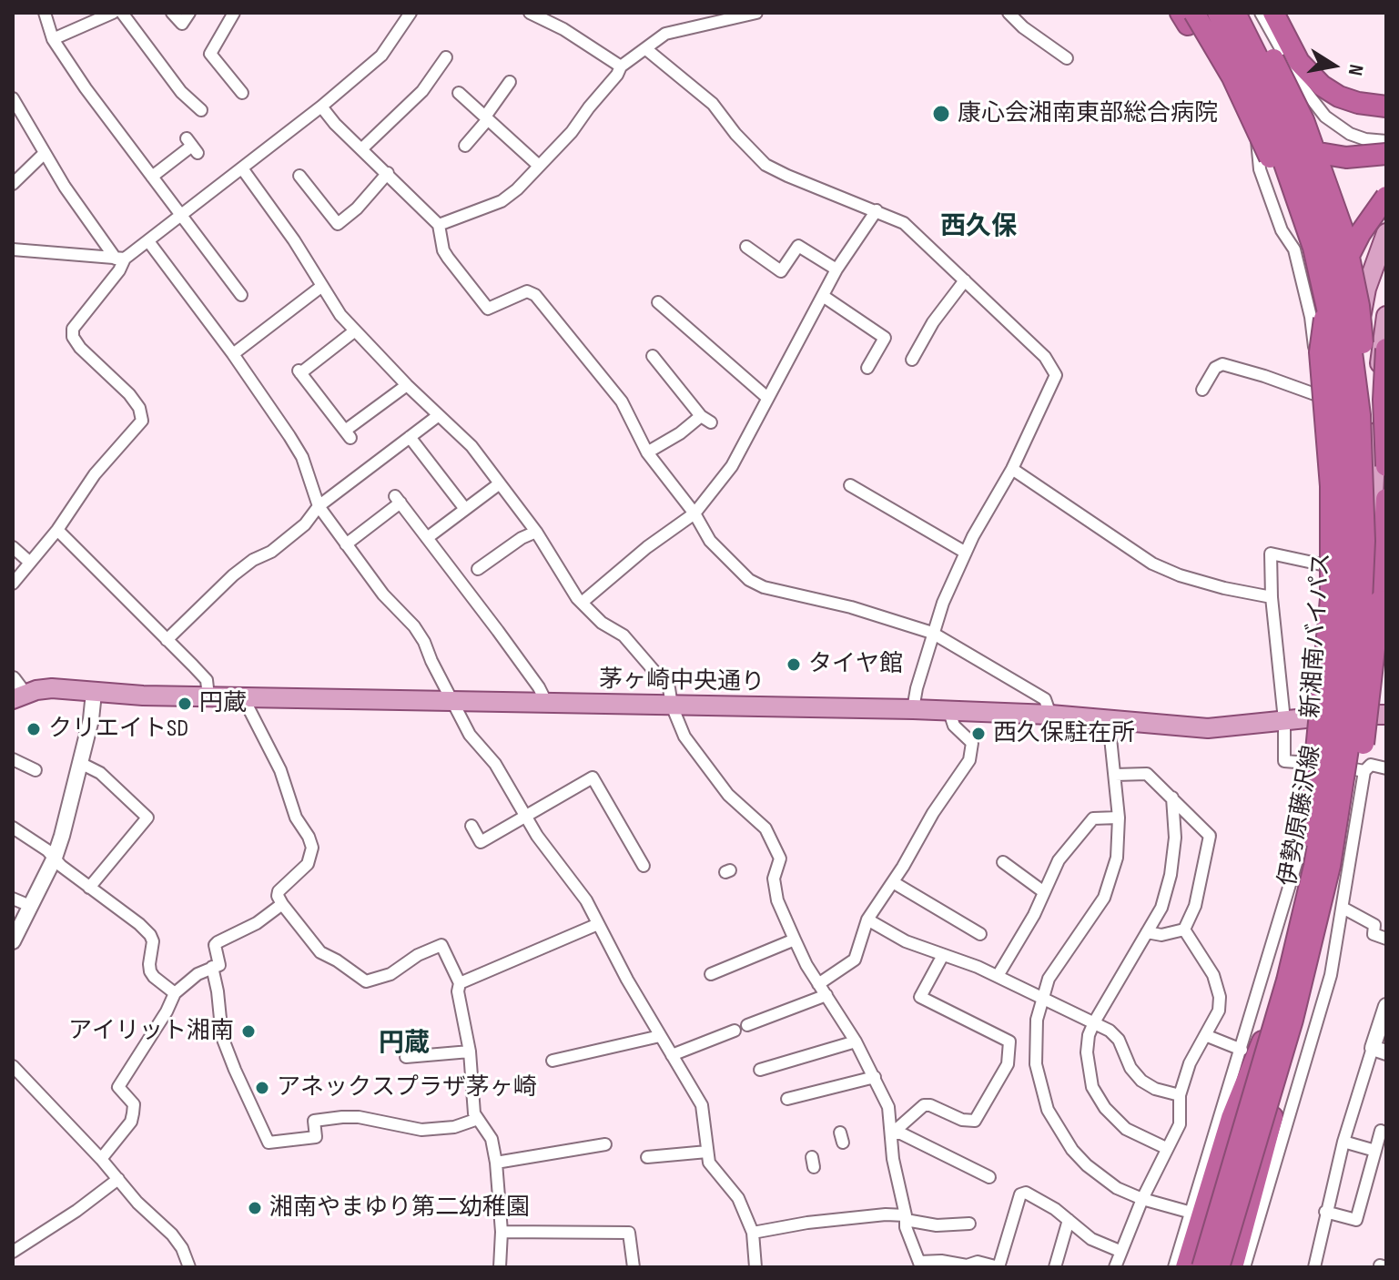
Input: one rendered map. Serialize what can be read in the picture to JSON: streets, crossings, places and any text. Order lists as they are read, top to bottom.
{
  "streets": {
    "highway": ["新湘南バイパス"],
    "main road": ["茅ヶ崎中央通り", "伊勢原藤沢線"]
  },
  "crossings": [
    ["新湘南バイパス", "伊勢原藤沢線"],
    ["茅ヶ崎中央通り", "伊勢原藤沢線"]
  ],
  "districts": ["西久保", "円蔵"],
  "places": [
    "康心会湘南東部総合病院",
    "タイヤ館",
    "円蔵",
    "クリエイトSD",
    "西久保駐在所",
    "アイリット湘南",
    "アネックスプラザ茅ヶ崎",
    "湘南やまゆり第二幼稚園"
  ],
  "north": "right"
}
